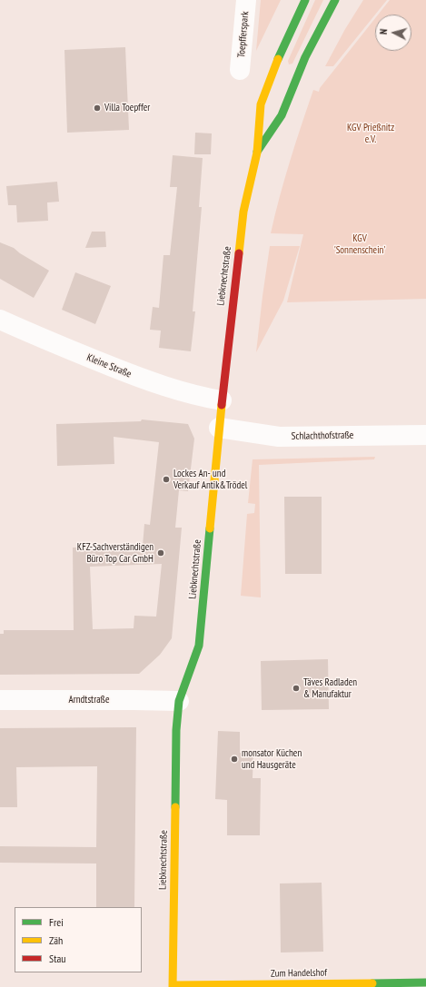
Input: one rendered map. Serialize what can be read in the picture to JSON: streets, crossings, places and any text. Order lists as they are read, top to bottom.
{
  "streets": {
    "main road": ["Liebknechtstraße", "Zum Handelshof"],
    "street": [
      "Toepfferspark",
      "Kleine Straße",
      "Schlachthofstraße",
      "Arndtstraße"
    ]
  },
  "crossings": [
    ["Liebknechtstraße", "Kleine Straße"],
    ["Liebknechtstraße", "Schlachthofstraße"],
    ["Liebknechtstraße", "Arndtstraße"],
    ["Liebknechtstraße", "Zum Handelshof"]
  ],
  "parks": ["KGV Prießnitz e.V.", "KGV 'Sonnenschein'"],
  "places": [
    "Villa Toepffer",
    "Lockes An- und Verkauf Antik&Trödel",
    "KFZ-Sachverständigen Büro Top Car GmbH",
    "Täves Radladen & Manufaktur",
    "monsator Küchen und Hausgeräte"
  ],
  "legend": ["Frei", "Zäh", "Stau"],
  "north": "left"
}
